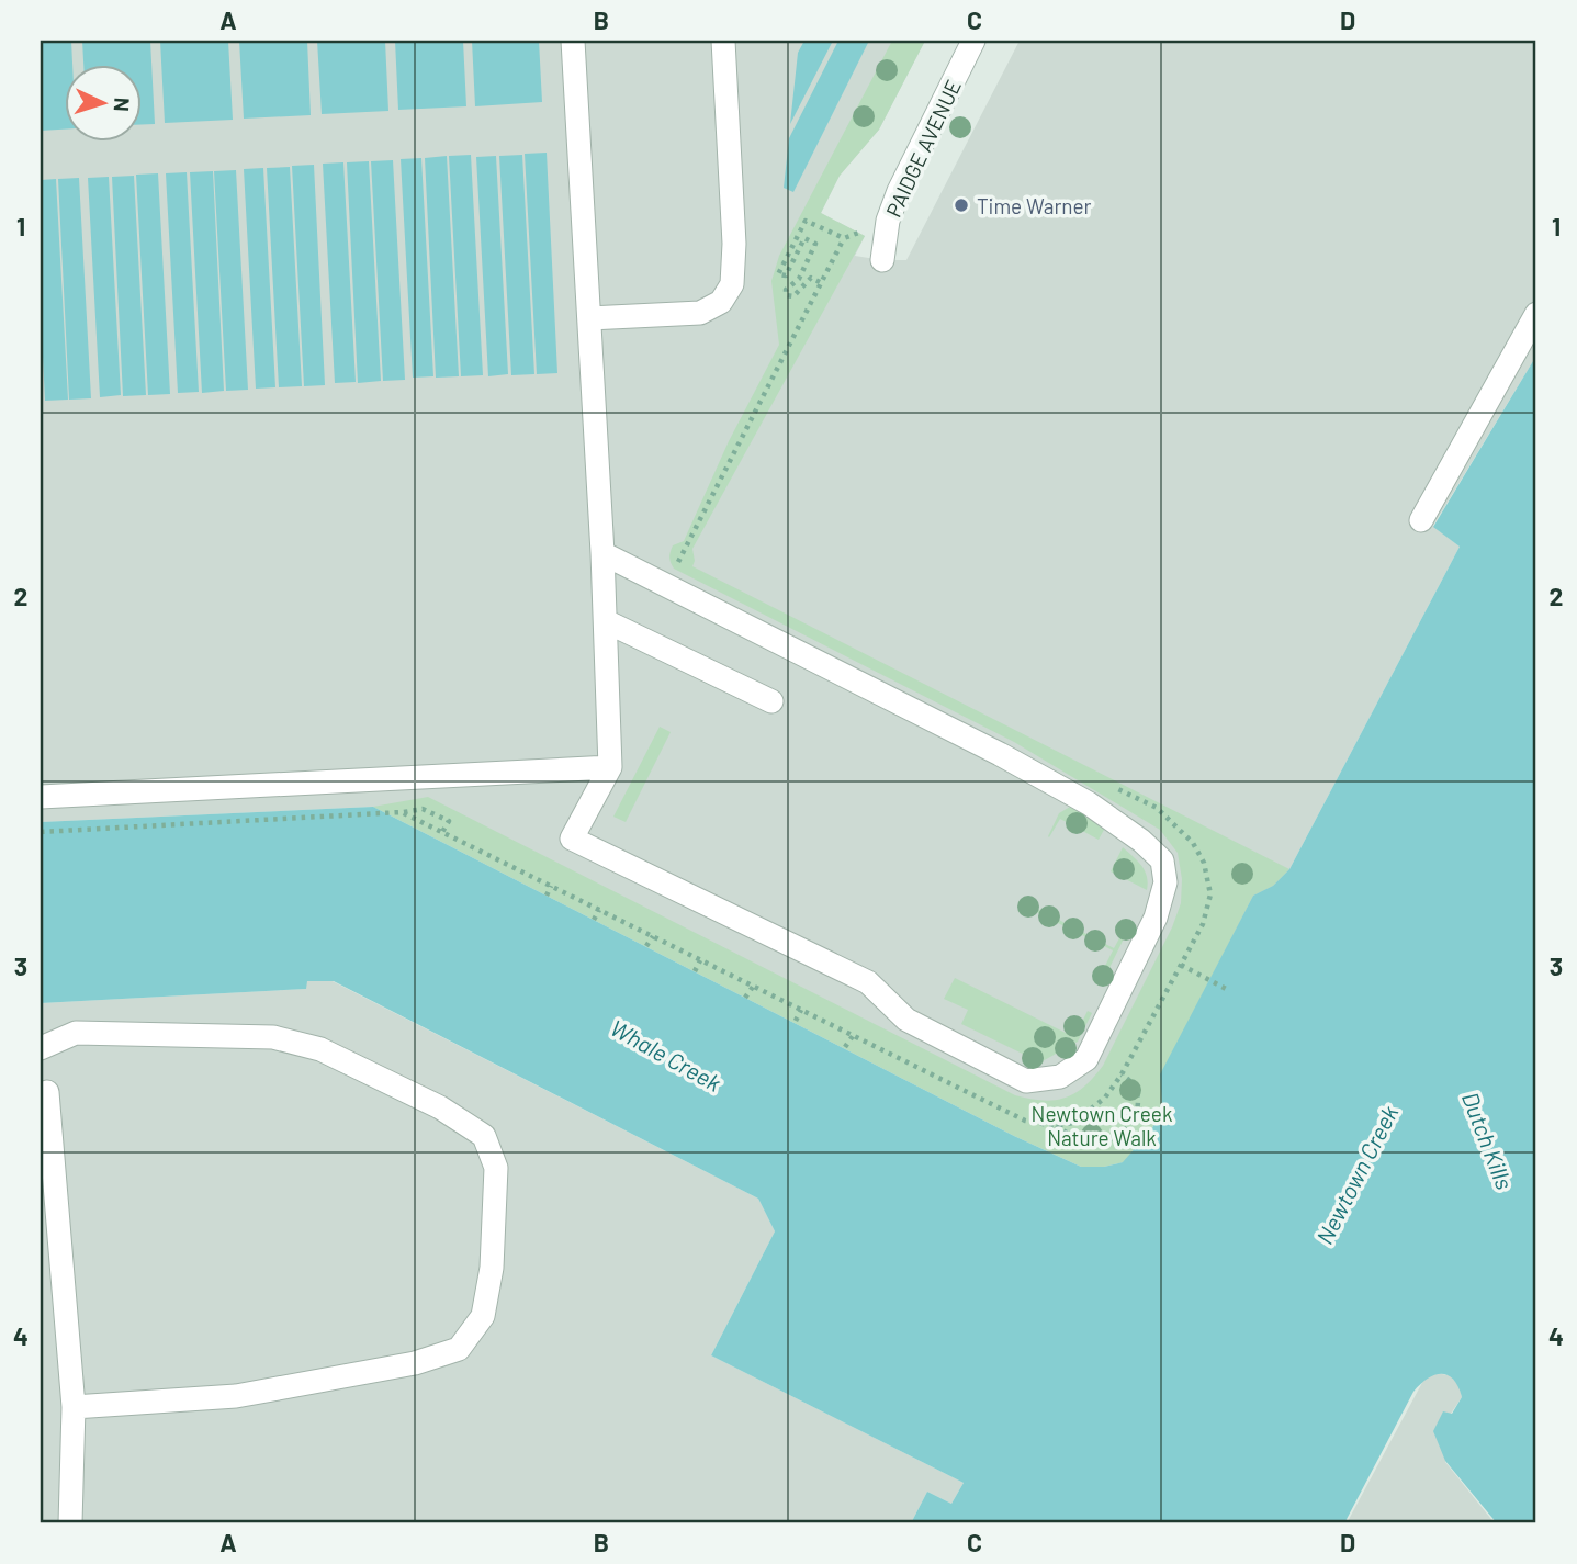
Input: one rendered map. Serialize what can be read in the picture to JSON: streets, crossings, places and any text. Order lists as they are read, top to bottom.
{
  "streets": {
    "street": ["PAIDGE AVENUE"]
  },
  "water": ["Whale Creek", "Dutch Kills", "Newtown Creek"],
  "parks": ["Newtown Creek Nature Walk"],
  "places": ["Time Warner"],
  "north": "right",
  "grid": {
    "columns": [
      "A",
      "B",
      "C",
      "D"
    ],
    "rows": [
      "1",
      "2",
      "3",
      "4"
    ]
  }
}
